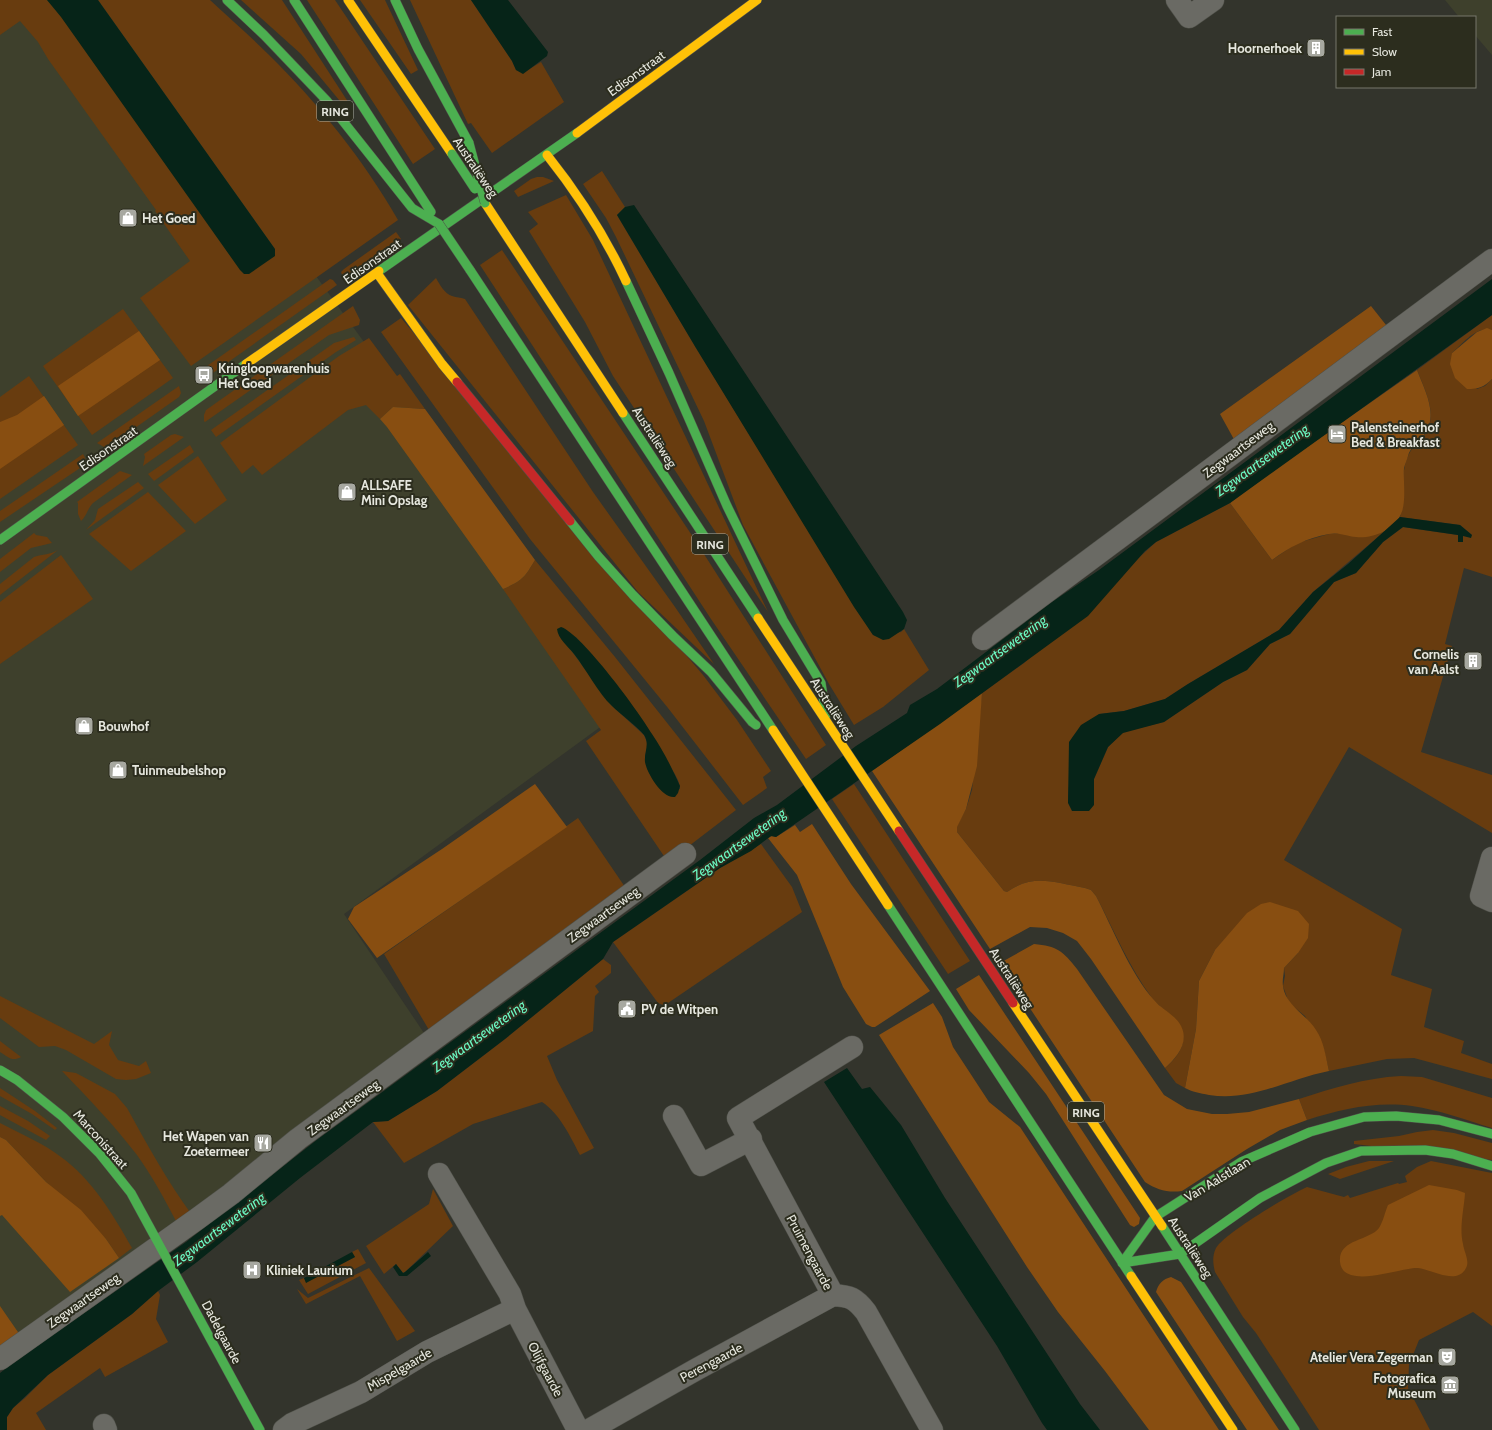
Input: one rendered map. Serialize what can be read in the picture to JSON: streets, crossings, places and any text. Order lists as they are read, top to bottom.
{
  "streets": {
    "main road": [
      "Edisonstraat",
      "RING",
      "Australiëweg",
      "Marconistraat",
      "Van Aalstlaan",
      "Dadelgaarde"
    ],
    "street": [
      "Zegwaartseweg",
      "Pruimengaarde",
      "Perengaarde",
      "Mispelgaarde",
      "Olijfgaarde"
    ]
  },
  "crossings": [
    ["RING", "Australiëweg"],
    ["Australiëweg", "Van Aalstlaan"],
    ["Zegwaartseweg", "Marconistraat"],
    ["Zegwaartseweg", "Dadelgaarde"],
    ["Marconistraat", "Dadelgaarde"],
    ["Pruimengaarde", "Perengaarde"],
    ["Mispelgaarde", "Olijfgaarde"]
  ],
  "water": ["Zegwaartsewetering"],
  "places": {
    "building": ["Hoornerhoek", "Cornelis van Aalst"],
    "shop": [
      "Het Goed",
      "ALLSAFE Mini Opslag",
      "Bouwhof",
      "Tuinmeubelshop"
    ],
    "bus stop": ["Kringloopwarenhuis Het Goed"],
    "hotel": ["Palensteinerhof Bed & Breakfast"],
    "public building": ["PV de Witpen"],
    "restaurant": ["Het Wapen van Zoetermeer"],
    "hospital": ["Kliniek Laurium"],
    "theatre": ["Atelier Vera Zegerman"],
    "museum": ["Fotografica Museum"]
  },
  "legend": ["Fast", "Slow", "Jam"]
}
